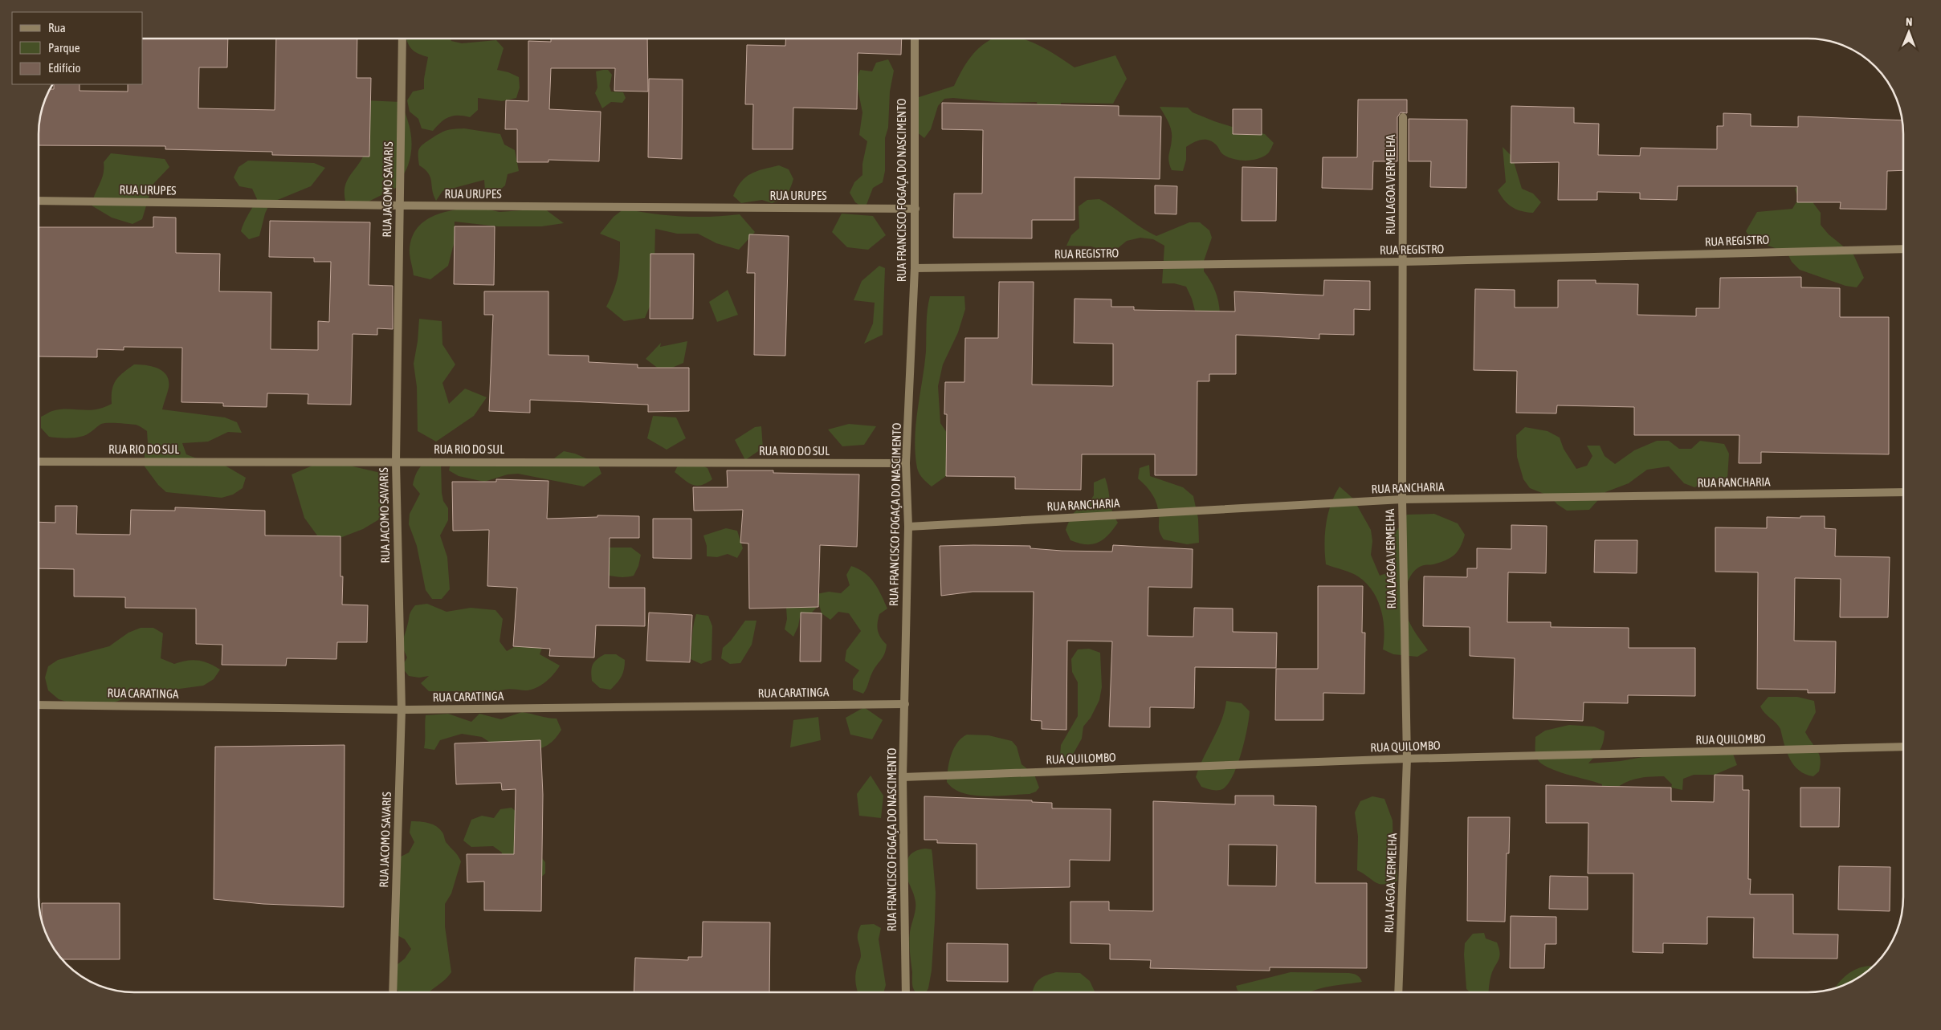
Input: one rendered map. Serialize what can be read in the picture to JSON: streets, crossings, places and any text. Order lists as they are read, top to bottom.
{
  "streets": {
    "street": [
      "RUA LAGOA VERMELHA",
      "RUA JACOMO SAVARIS",
      "RUA URUPES",
      "RUA FRANCISCO FOGAÇA DO NASCIMENTO",
      "RUA REGISTRO",
      "RUA RIO DO SUL",
      "RUA RANCHARIA",
      "RUA CARATINGA",
      "RUA QUILOMBO"
    ]
  },
  "crossings": [
    ["RUA LAGOA VERMELHA", "RUA REGISTRO"],
    ["RUA LAGOA VERMELHA", "RUA RANCHARIA"],
    ["RUA LAGOA VERMELHA", "RUA QUILOMBO"],
    ["RUA JACOMO SAVARIS", "RUA URUPES"],
    ["RUA JACOMO SAVARIS", "RUA RIO DO SUL"],
    ["RUA JACOMO SAVARIS", "RUA CARATINGA"],
    ["RUA URUPES", "RUA FRANCISCO FOGAÇA DO NASCIMENTO"],
    ["RUA FRANCISCO FOGAÇA DO NASCIMENTO", "RUA REGISTRO"],
    ["RUA FRANCISCO FOGAÇA DO NASCIMENTO", "RUA RIO DO SUL"],
    ["RUA FRANCISCO FOGAÇA DO NASCIMENTO", "RUA RANCHARIA"],
    ["RUA FRANCISCO FOGAÇA DO NASCIMENTO", "RUA CARATINGA"],
    ["RUA FRANCISCO FOGAÇA DO NASCIMENTO", "RUA QUILOMBO"]
  ],
  "legend": ["Rua", "Parque", "Edifício"],
  "north": "top"
}
